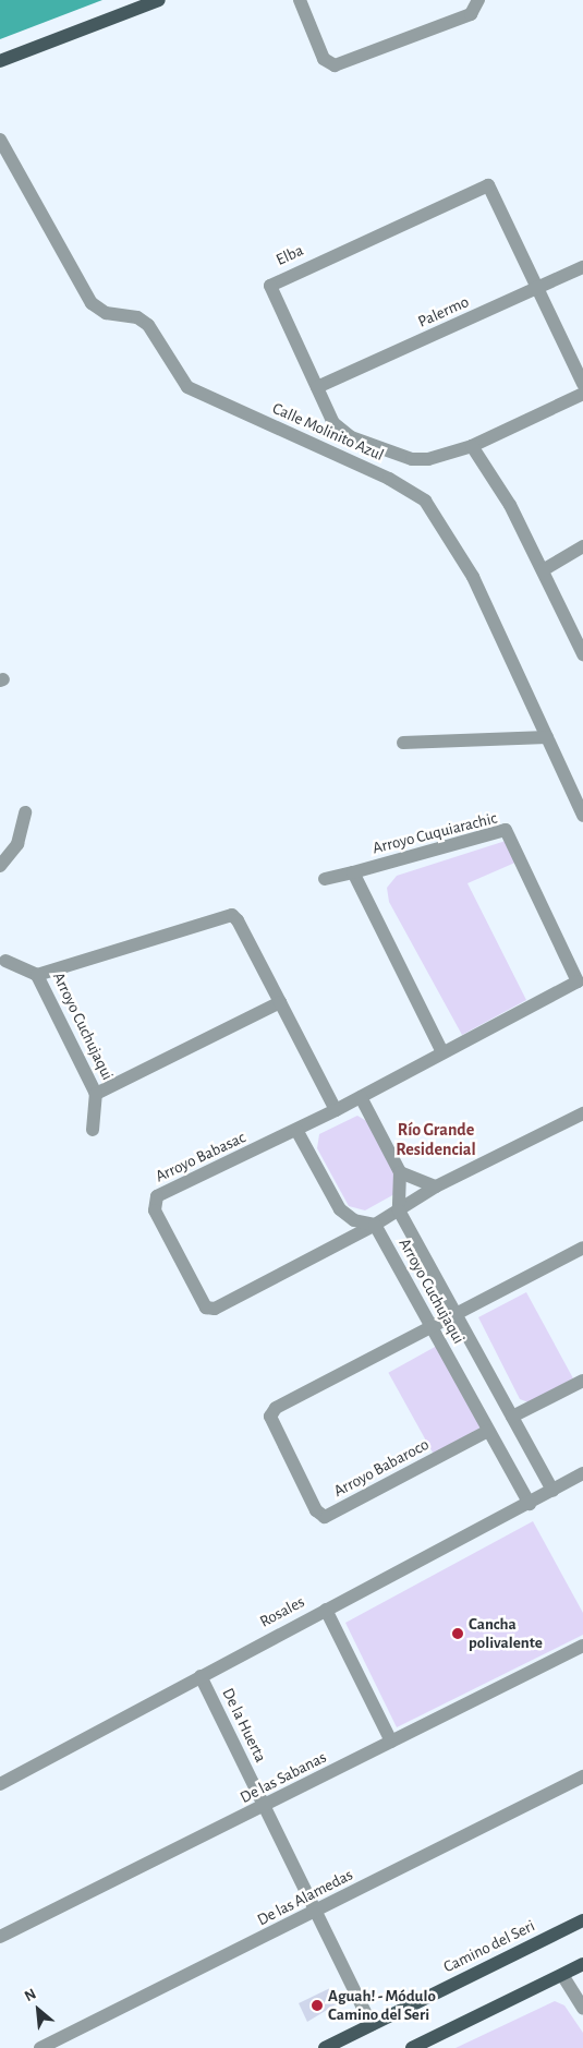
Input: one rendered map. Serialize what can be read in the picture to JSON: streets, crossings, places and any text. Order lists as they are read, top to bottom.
{
  "streets": {
    "main road": ["Camino del Seri"],
    "street": [
      "Elba",
      "Palermo",
      "Calle Molinito Azul",
      "Arroyo Cuquiarachic",
      "Arroyo Cuchujaqui",
      "Arroyo Babasac",
      "Arroyo Babaroco",
      "Rosales",
      "De la Huerta",
      "De las Sabanas",
      "De las Alamedas"
    ]
  },
  "crossings": [
    ["Elba", "Palermo"],
    ["Arroyo Cuquiarachic", "Arroyo Cuchujaqui"],
    ["Arroyo Cuquiarachic", "Arroyo Babasac"],
    ["Arroyo Cuchujaqui", "Arroyo Babasac"],
    ["Arroyo Cuchujaqui", "Arroyo Babaroco"],
    ["Arroyo Cuchujaqui", "Rosales"],
    ["Rosales", "De la Huerta"],
    ["De la Huerta", "De las Sabanas"],
    ["De la Huerta", "De las Alamedas"],
    ["De la Huerta", "Camino del Seri"]
  ],
  "districts": ["Río Grande Residencial"],
  "places": ["Cancha polivalente", "Aguah! - Módulo Camino del Seri"],
  "north": "top left"
}
